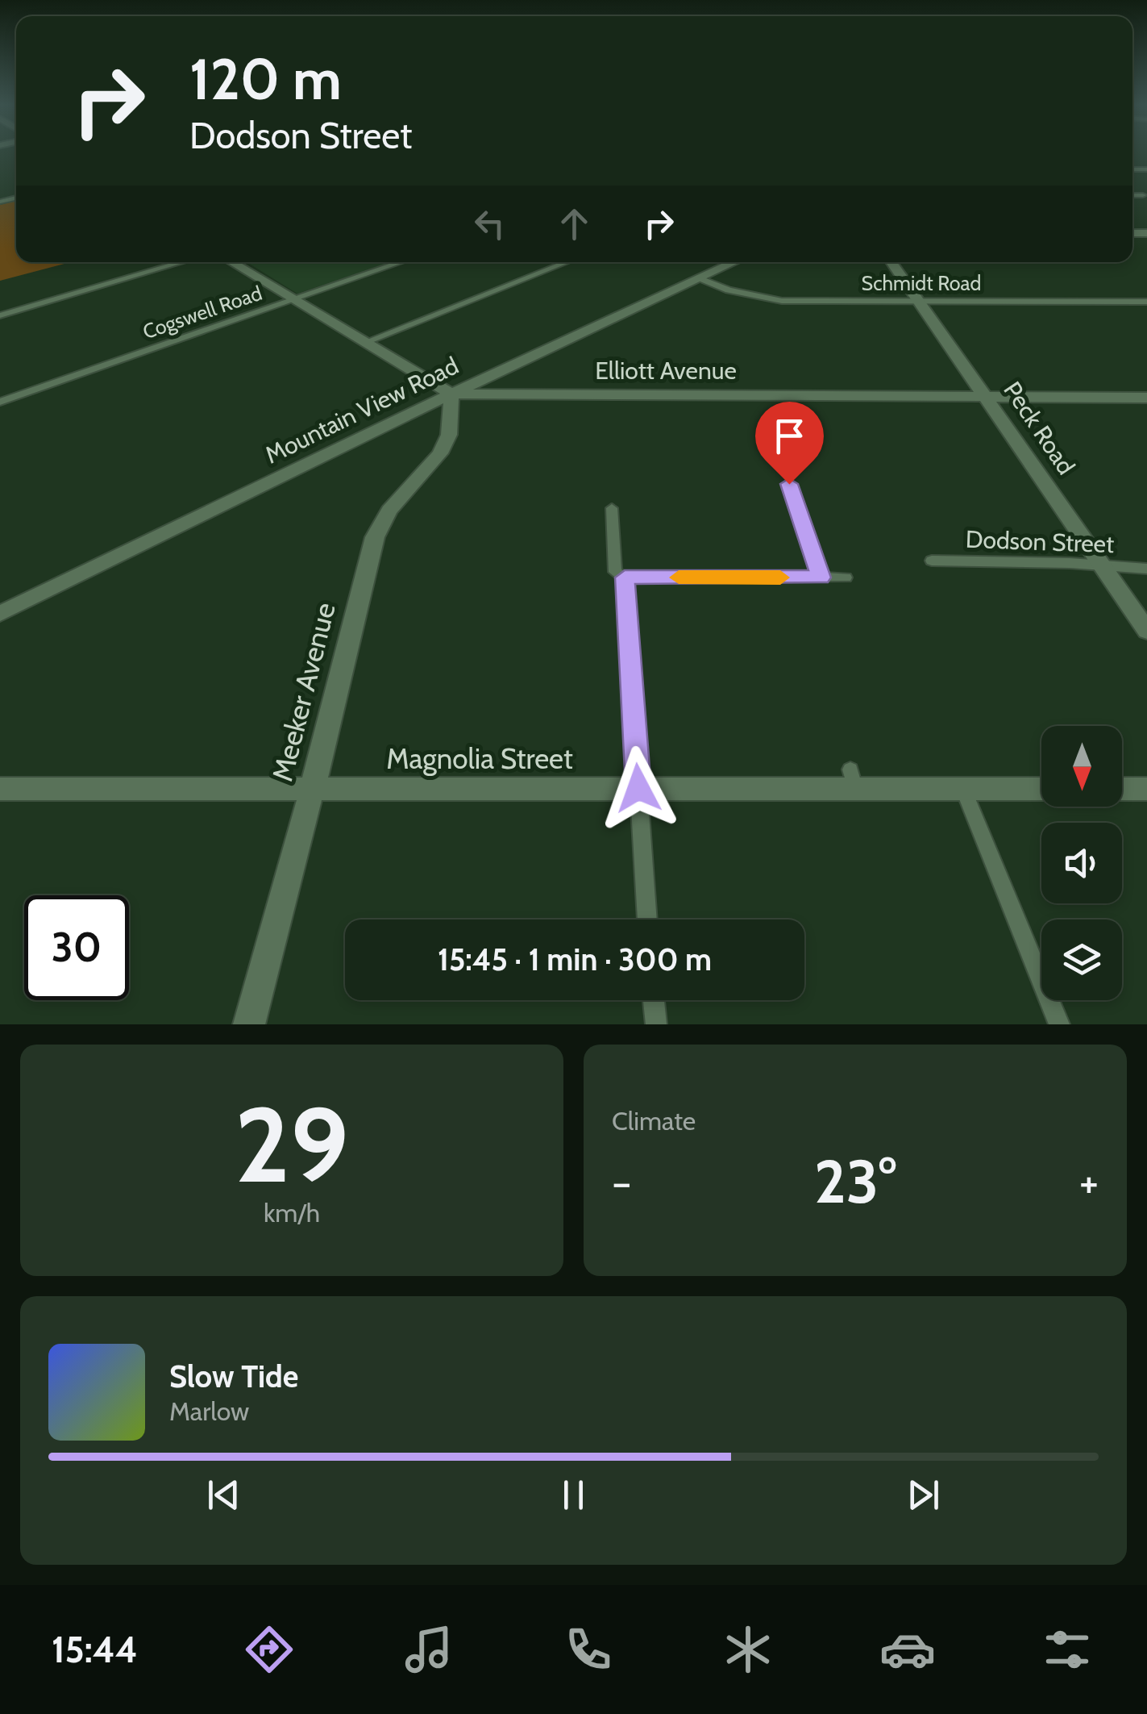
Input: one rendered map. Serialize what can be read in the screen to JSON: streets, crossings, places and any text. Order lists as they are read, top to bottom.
{
  "streets": {
    "street": [
      "Schmidt Road",
      "Cogswell Road",
      "Elliott Avenue",
      "Mountain View Road",
      "Peck Road",
      "Dodson Street",
      "Meeker Avenue",
      "Magnolia Street"
    ]
  },
  "crossings": [
    ["Schmidt Road", "Mountain View Road"],
    ["Schmidt Road", "Peck Road"],
    ["Cogswell Road", "Elliott Avenue"],
    ["Elliott Avenue", "Mountain View Road"],
    ["Elliott Avenue", "Peck Road"],
    ["Elliott Avenue", "Meeker Avenue"],
    ["Mountain View Road", "Meeker Avenue"],
    ["Peck Road", "Dodson Street"],
    ["Meeker Avenue", "Magnolia Street"]
  ],
  "north": "bottom",
  "page": {
    "turn": ["120 m", "Dodson Street"],
    "limit": "30",
    "trip": "15:45 · 1 min · 300 m",
    "tile": [
      ["29", "km/h"],
      "Climate"
    ],
    "heat": ["−", "23°", "+"],
    "song": ["Slow Tide", "Marlow"],
    "tabs": "15:44"
  }
}
